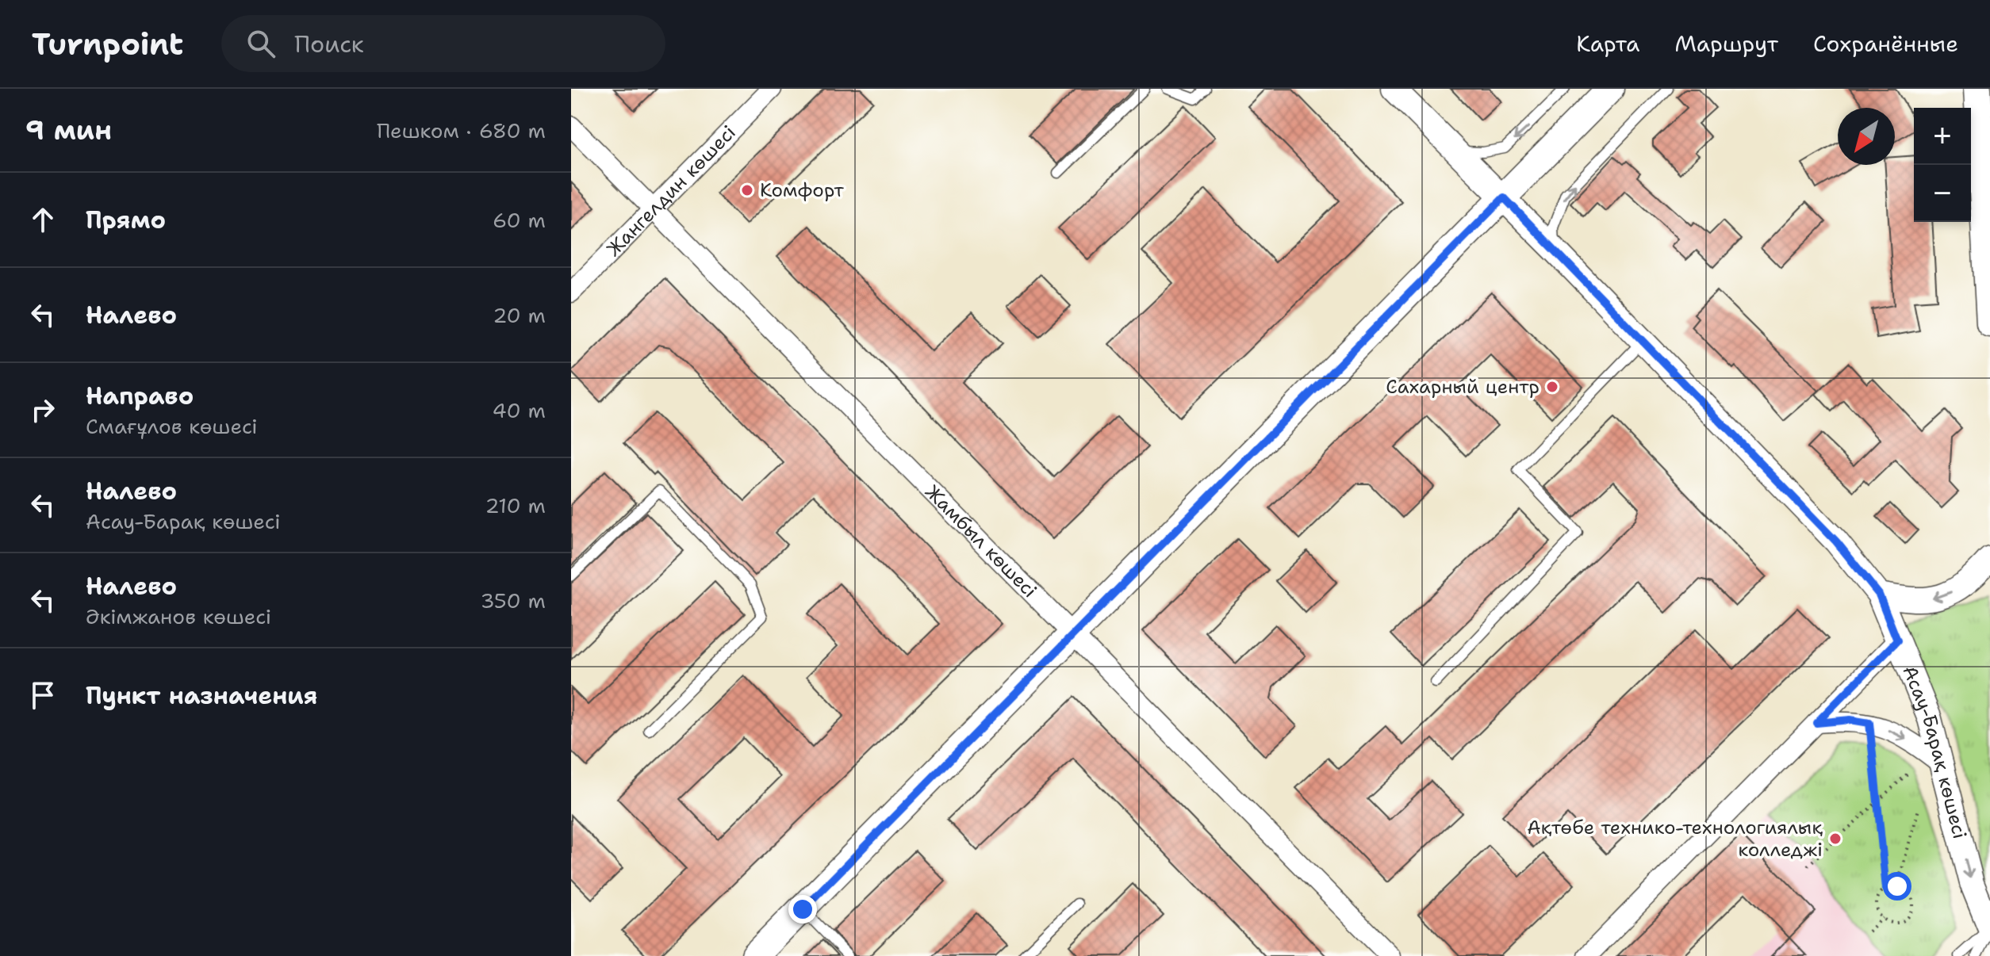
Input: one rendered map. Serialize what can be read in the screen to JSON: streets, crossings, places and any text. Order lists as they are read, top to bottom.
{
  "streets": {
    "street": ["Жангелдин көшесі", "Жамбыл көшесі", "Асау-Барақ көшесі"]
  },
  "crossings": [
    ["Жангелдин көшесі", "Жамбыл көшесі"]
  ],
  "places": ["Комфорт", "Сахарный центр", "Ақтөбе технико-технологиялық колледжі"],
  "north": "bottom left",
  "page": {
    "header": "Turnpoint",
    "search": "Поиск",
    "nav": ["Карта", "Маршрут", "Сохранённые"],
    "heading": ["9 мин", "Пешком · 680 m"],
    "map_buttons": ["+", "−"],
    "list": [
      ["Прямо", "60 m"],
      ["Налево", "20 m"],
      ["Направо", "Смағұлов көшесі", "40 m"],
      ["Налево", "Асау-Барақ көшесі", "210 m"],
      ["Налево", "Әкімжанов көшесі", "350 m"],
      "Пункт назначения"
    ]
  }
}
